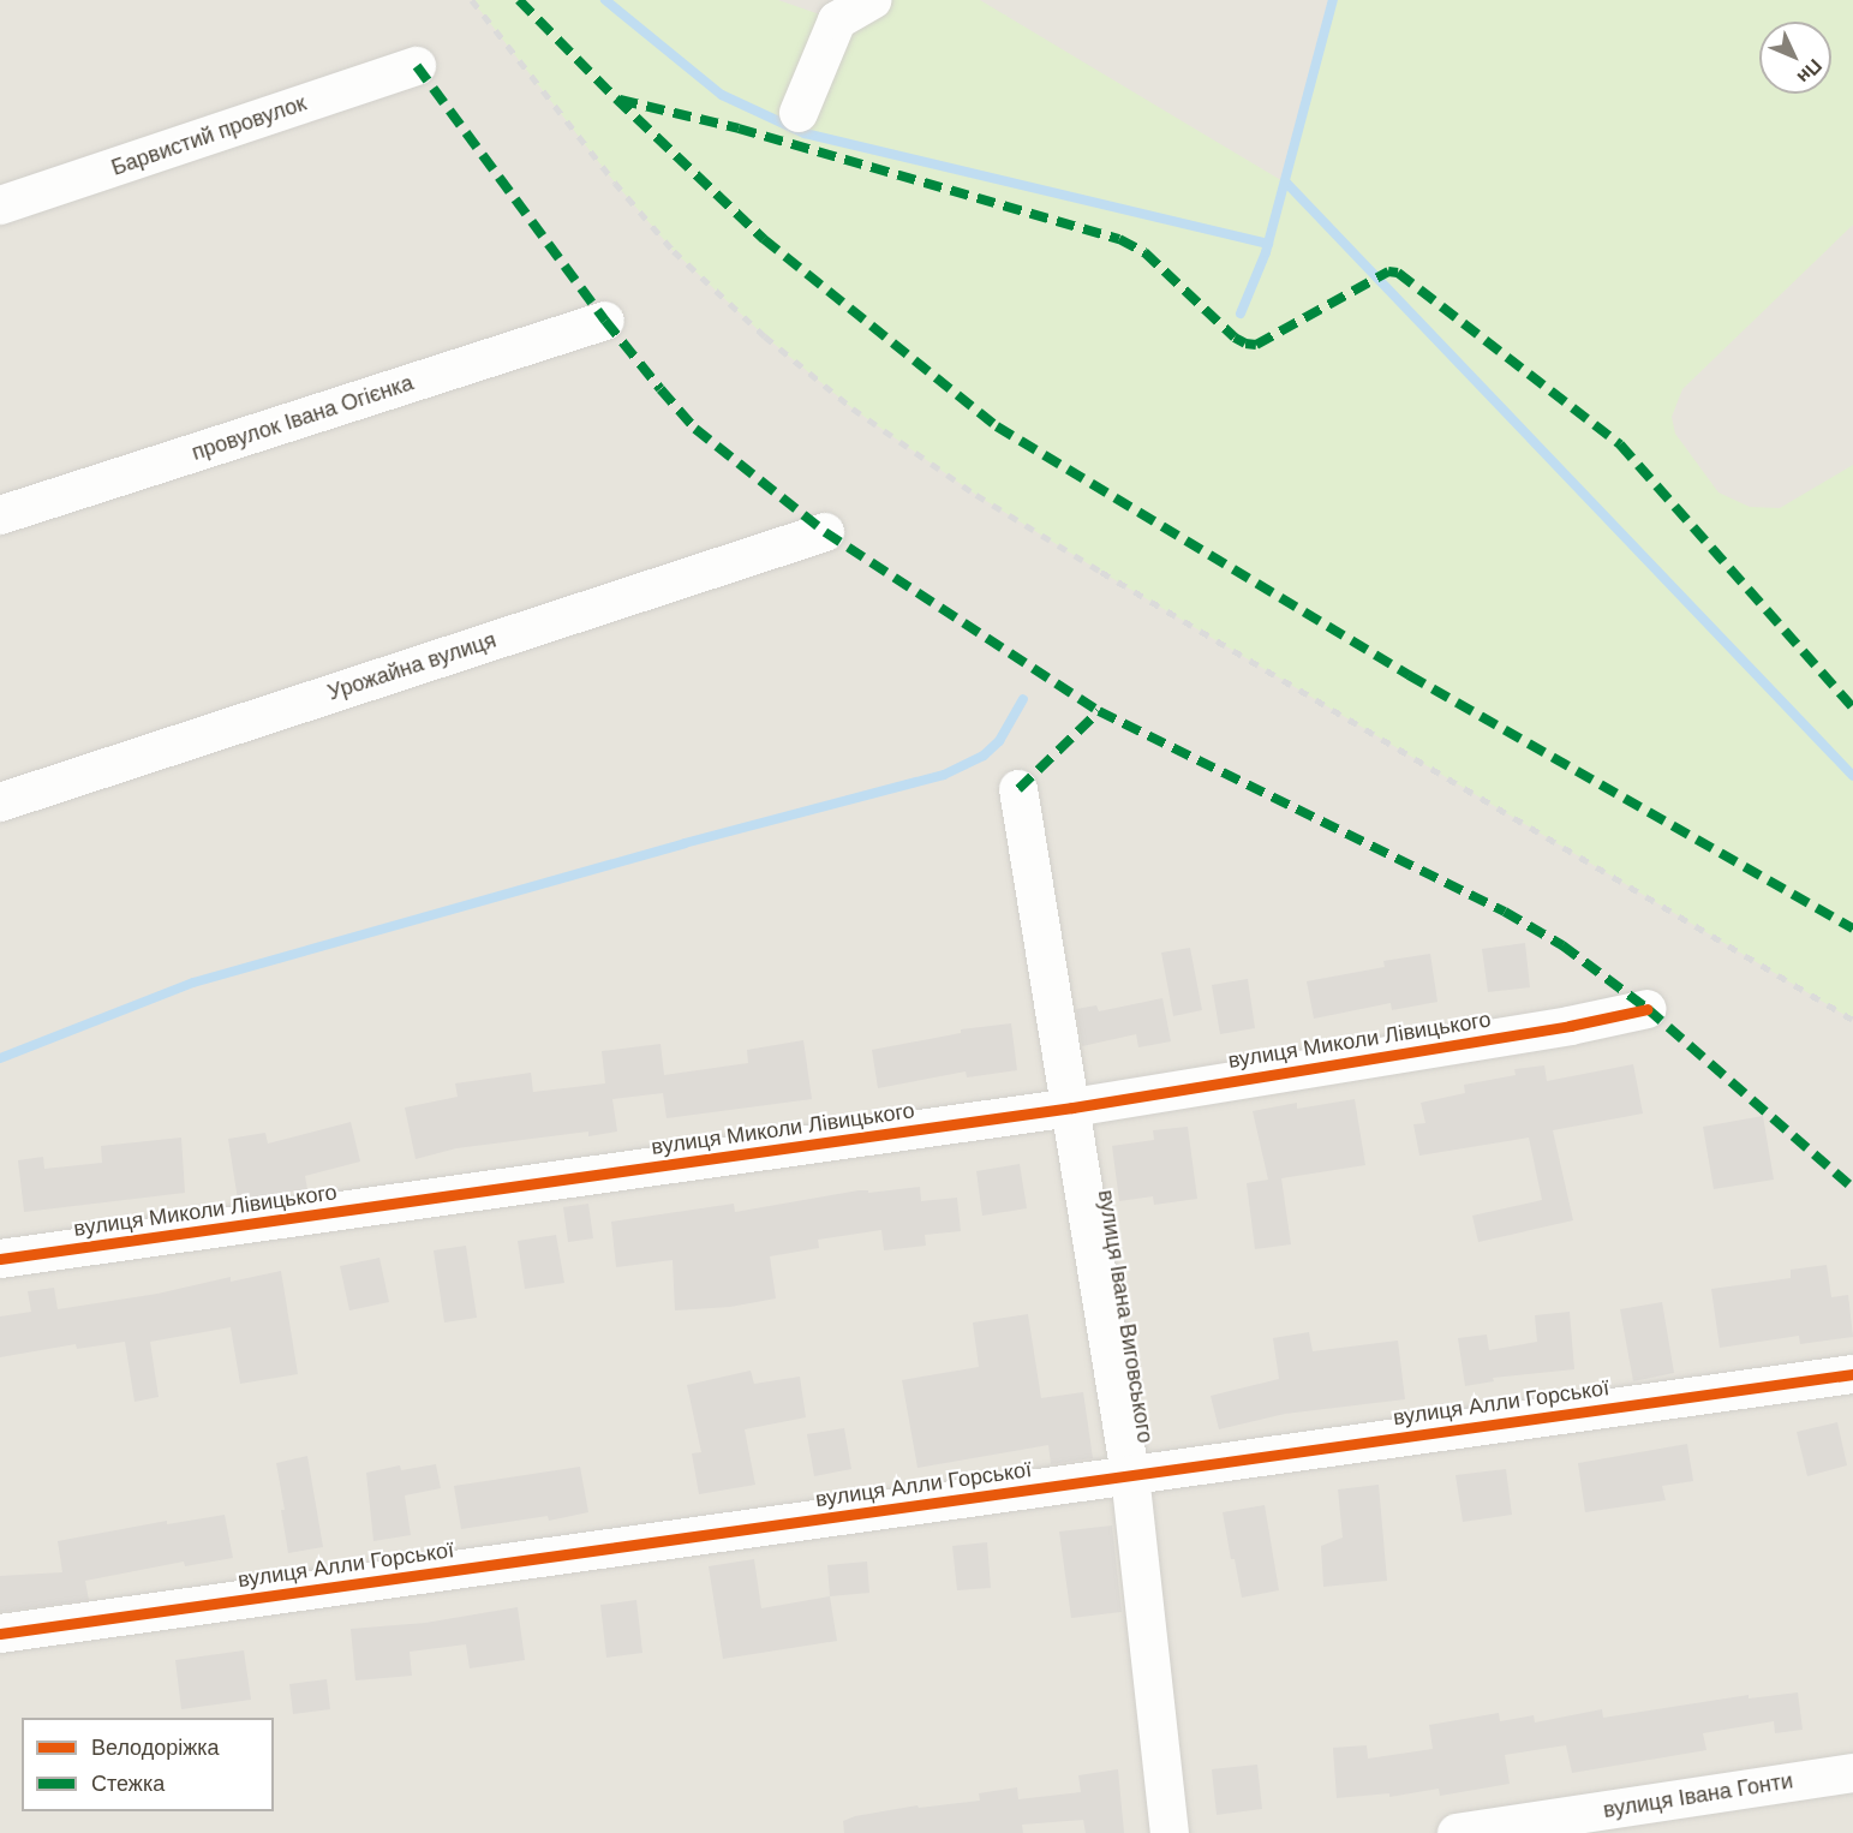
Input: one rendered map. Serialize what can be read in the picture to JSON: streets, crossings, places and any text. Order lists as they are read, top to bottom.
{
  "streets": {
    "street": [
      "Барвистий провулок",
      "провулок Івана Огієнка",
      "Урожайна вулиця",
      "вулиця Миколи Лівицького",
      "вулиця Івана Виговського",
      "вулиця Алли Горської",
      "вулиця Івана Гонти"
    ]
  },
  "crossings": [
    ["вулиця Миколи Лівицького", "вулиця Івана Виговського"],
    ["вулиця Івана Виговського", "вулиця Алли Горської"]
  ],
  "legend": ["Велодоріжка", "Стежка"],
  "north": "bottom right"
}
